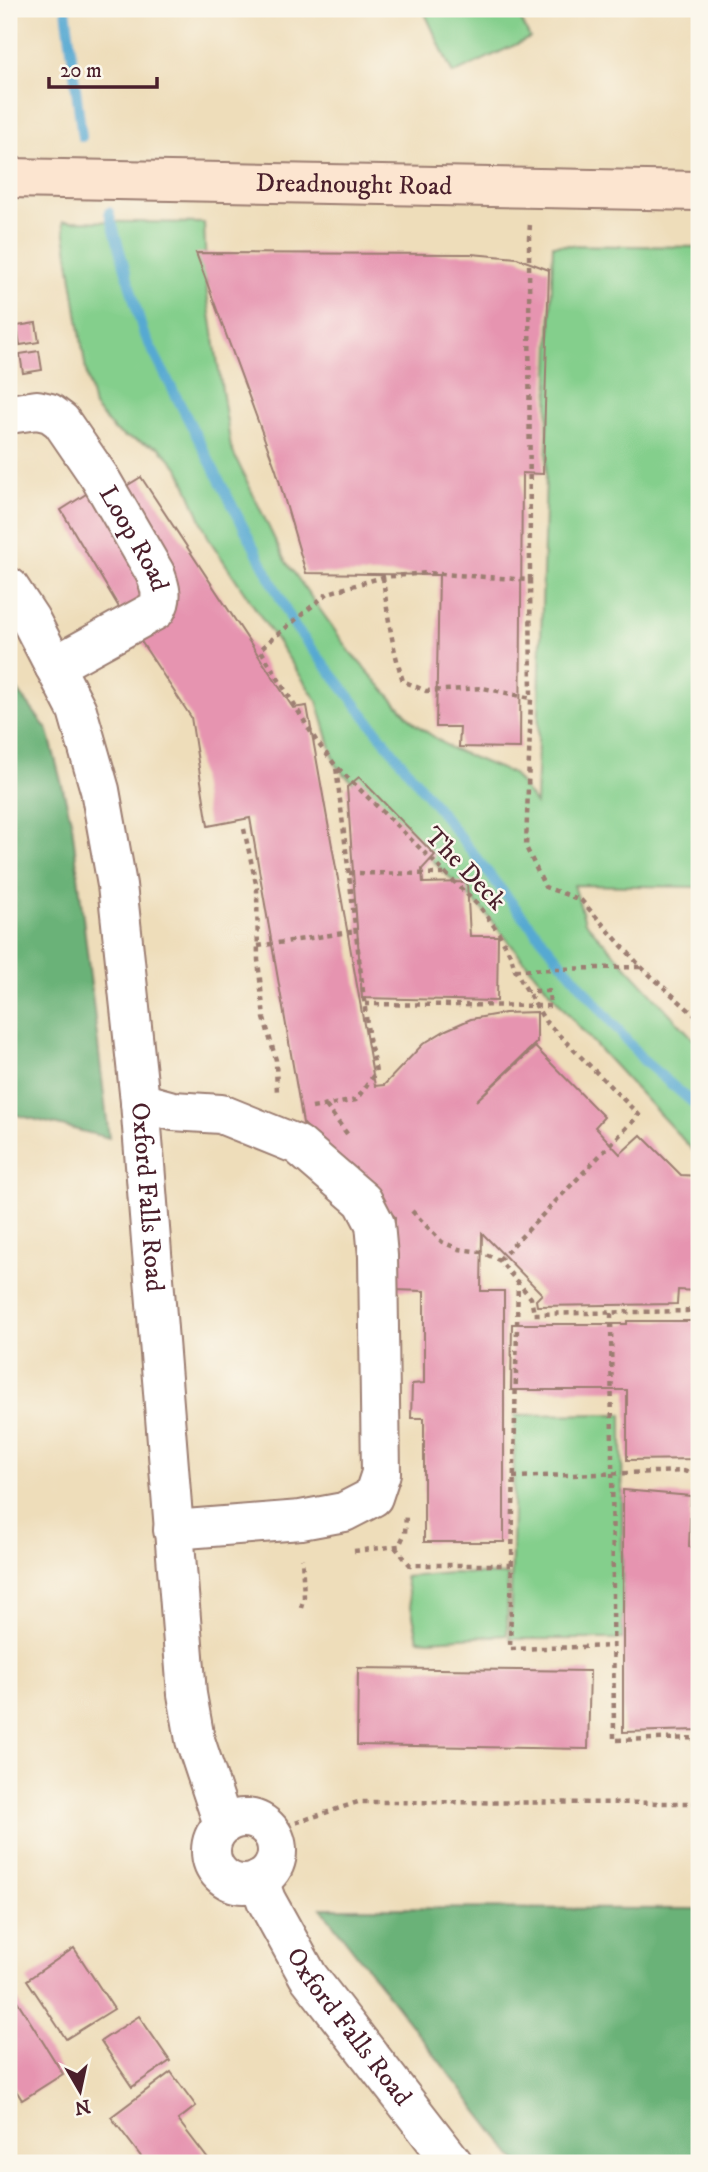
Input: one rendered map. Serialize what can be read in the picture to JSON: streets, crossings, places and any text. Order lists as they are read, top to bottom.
{
  "streets": {
    "street": ["Dreadnought Road", "Loop Road", "Oxford Falls Road"],
    "path": ["The Deck"]
  },
  "crossings": [
    ["Loop Road", "Oxford Falls Road"]
  ],
  "scale_bar": "20 m",
  "north": "bottom"
}
